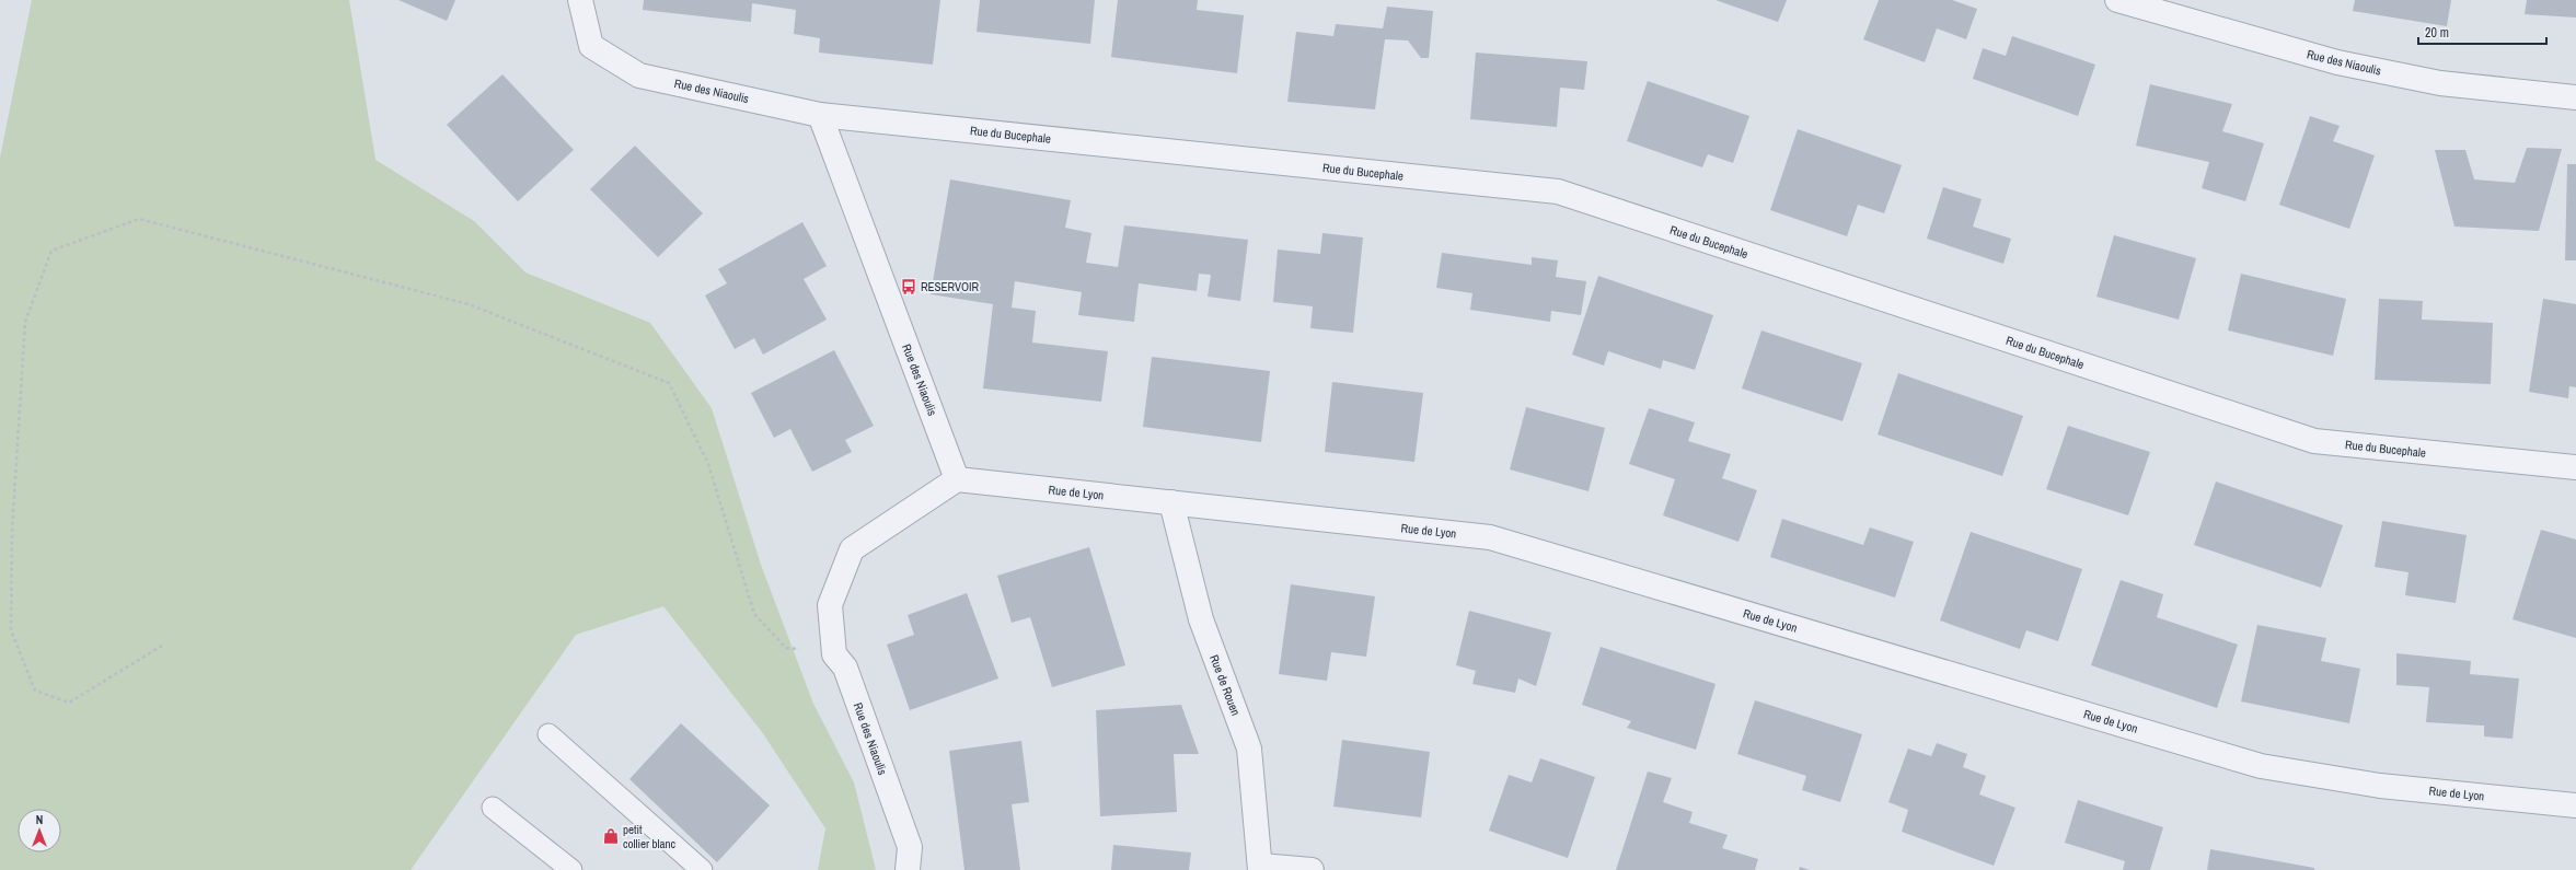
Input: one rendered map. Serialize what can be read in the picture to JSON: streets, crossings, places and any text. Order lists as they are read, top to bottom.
{
  "streets": {
    "street": [
      "Rue des Niaoulis",
      "Rue du Bucephale",
      "Rue de Lyon",
      "Rue de Rouen"
    ]
  },
  "crossings": [
    ["Rue des Niaoulis", "Rue du Bucephale"],
    ["Rue des Niaoulis", "Rue de Lyon"],
    ["Rue de Lyon", "Rue de Rouen"]
  ],
  "places": {
    "bus stop": ["RESERVOIR"],
    "shop": ["petit collier blanc"]
  },
  "scale_bar": "20 m",
  "north": "top"
}
